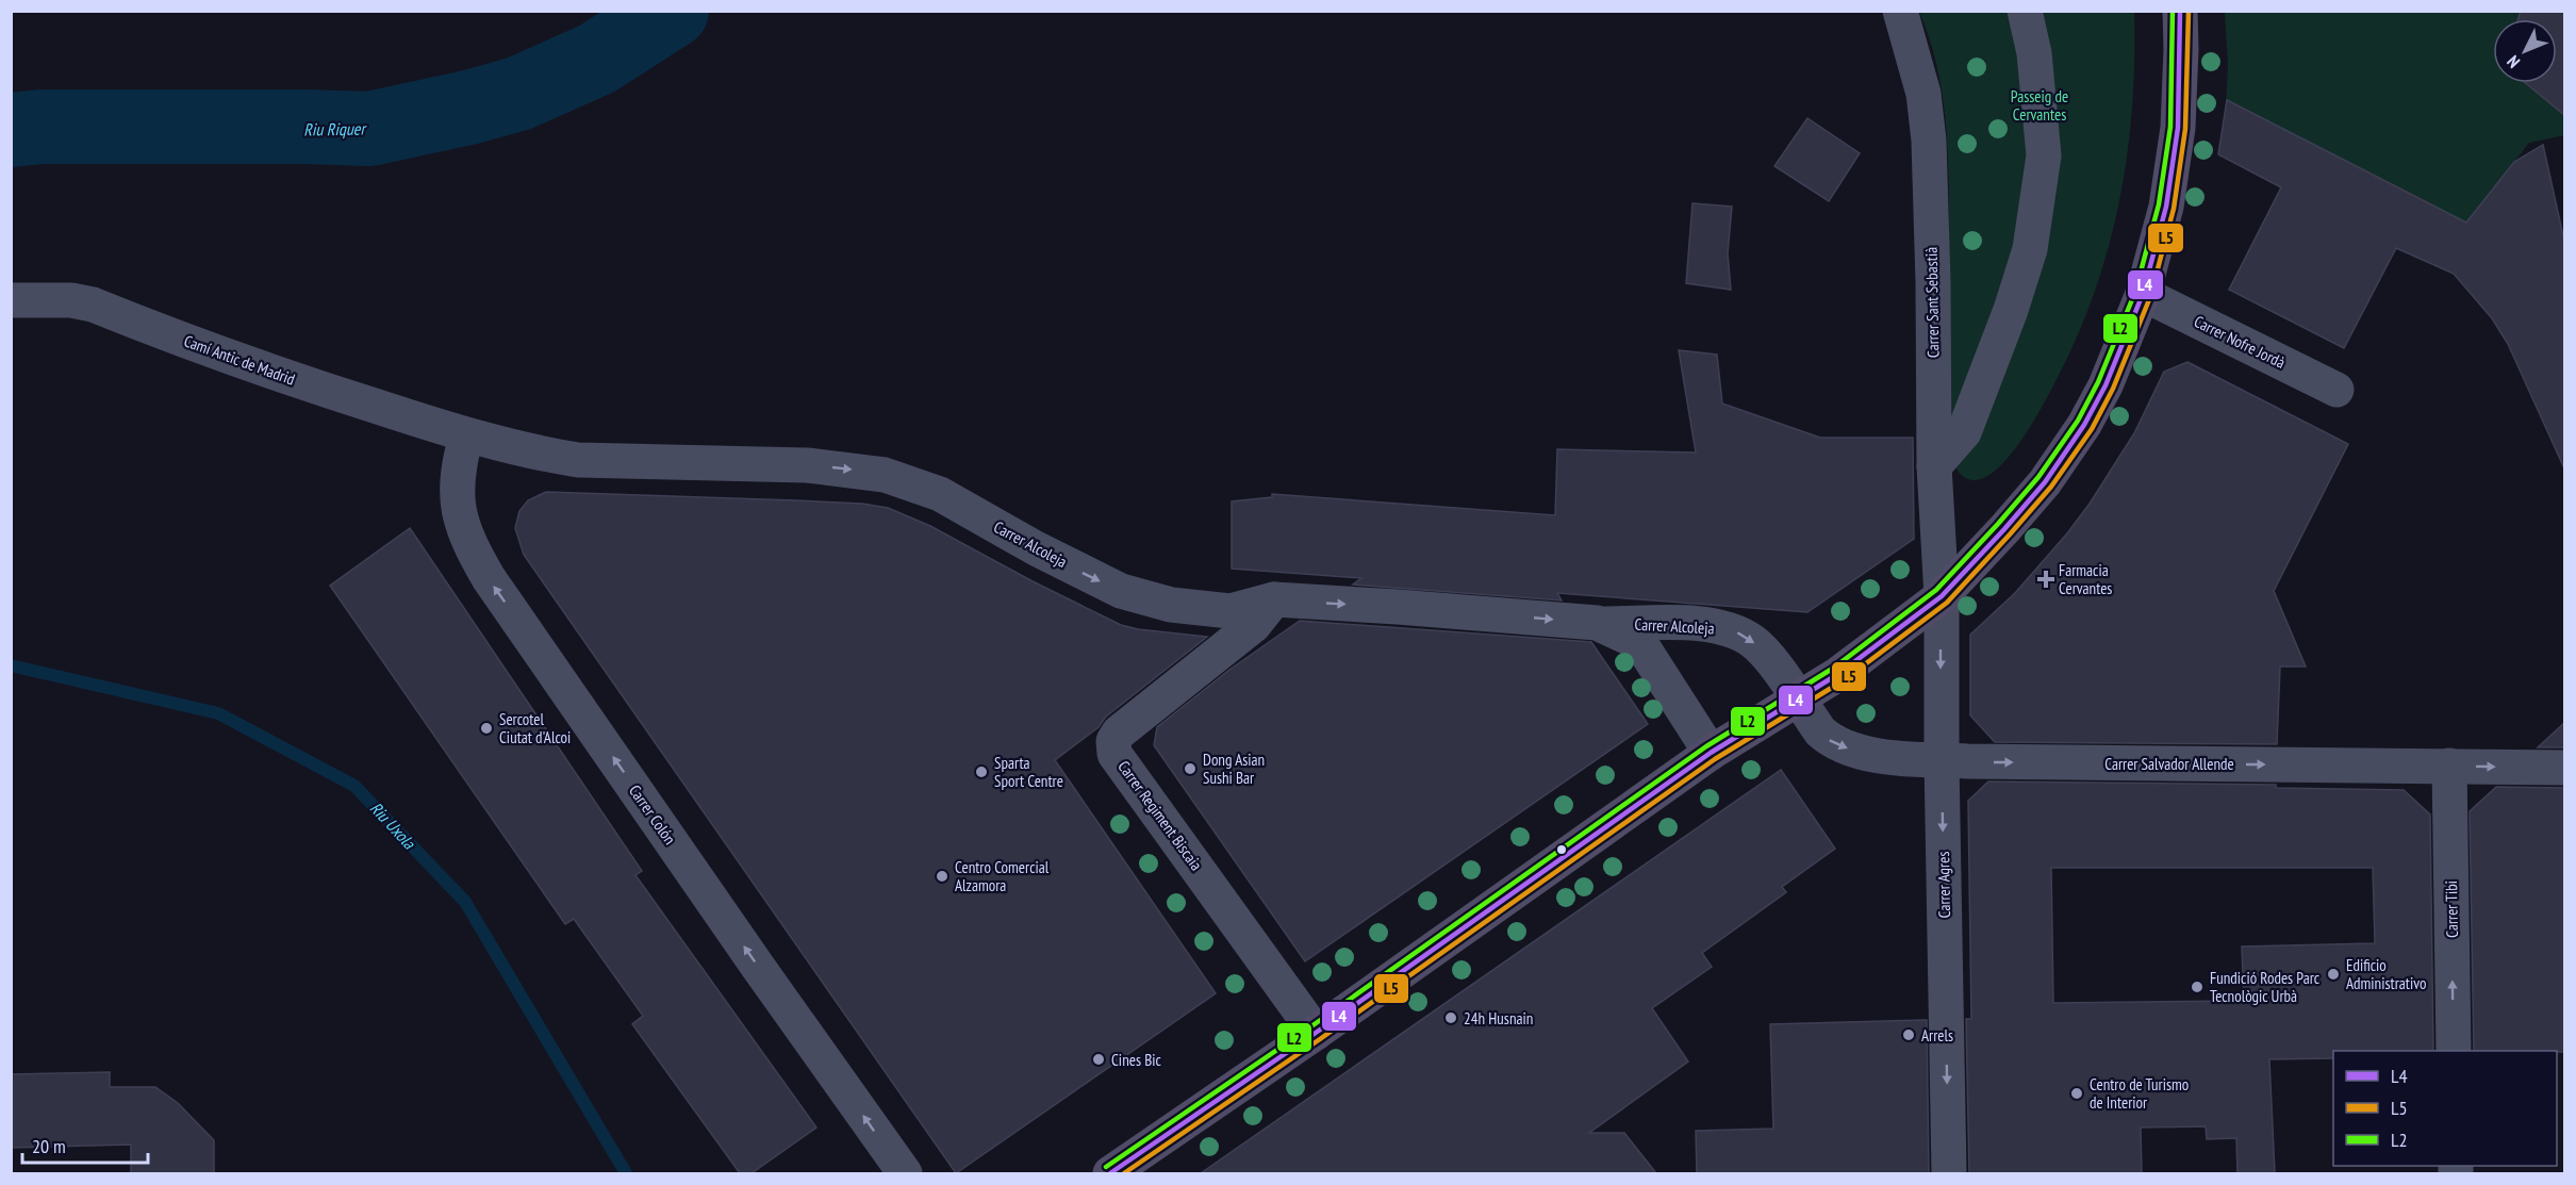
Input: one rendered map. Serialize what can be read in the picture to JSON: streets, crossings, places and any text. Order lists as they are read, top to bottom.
{
  "streets": {
    "street": [
      "Carrer Sant Sebastià",
      "Carrer Nofre Jordà",
      "Camí Antic de Madrid",
      "Carrer Alcoleja",
      "Carrer Salvador Allende",
      "Carrer Colón",
      "Carrer Regiment Biscaia",
      "Carrer Agres",
      "Carrer Tibi"
    ]
  },
  "crossings": [
    ["Carrer Sant Sebastià", "Carrer Agres"],
    ["Camí Antic de Madrid", "Carrer Alcoleja"],
    ["Camí Antic de Madrid", "Carrer Colón"],
    ["Carrer Alcoleja", "Carrer Salvador Allende"],
    ["Carrer Alcoleja", "Carrer Colón"],
    ["Carrer Alcoleja", "Carrer Regiment Biscaia"],
    ["Carrer Salvador Allende", "Carrer Agres"],
    ["Carrer Salvador Allende", "Carrer Tibi"]
  ],
  "one_way": [
    "Carrer Alcoleja",
    "Carrer Salvador Allende",
    "Carrer Colón",
    "Carrer Agres",
    "Carrer Tibi"
  ],
  "water": ["Riu Riquer", "Riu Uxola"],
  "parks": ["Passeig de Cervantes"],
  "places": {
    "health": ["Farmacia Cervantes"],
    "other": [
      "Sercotel Ciutat d'Alcoi",
      "Dong Asian Sushi Bar",
      "Sparta Sport Centre",
      "Centro Comercial Alzamora",
      "Edificio Administrativo",
      "Fundició Rodes Parc Tecnològic Urbà",
      "24h Husnain",
      "Arrels",
      "Cines Bic",
      "Centro de Turismo de Interior"
    ]
  },
  "lines": ["transit line L4", "transit line L5", "transit line L2"],
  "legend": ["L4", "L5", "L2"],
  "scale_bar": "20 m",
  "north": "bottom left"
}
